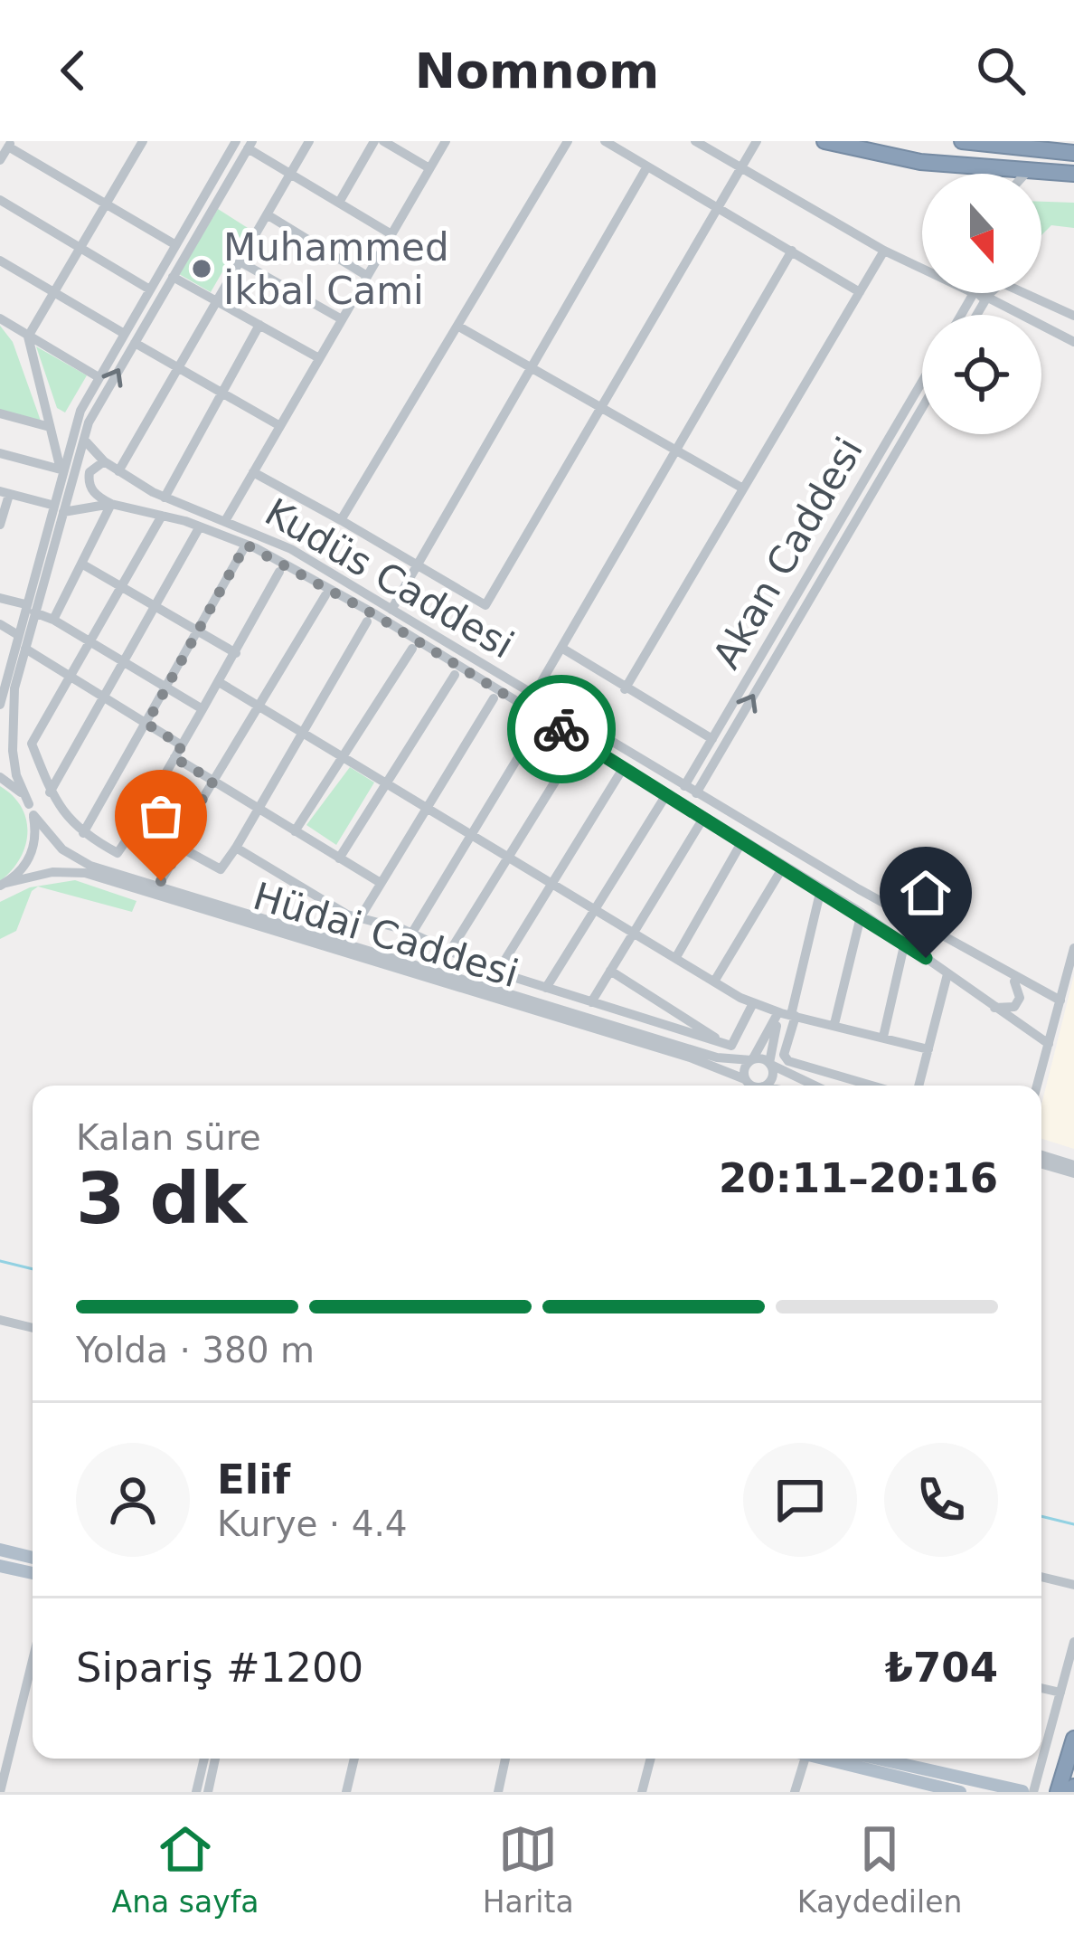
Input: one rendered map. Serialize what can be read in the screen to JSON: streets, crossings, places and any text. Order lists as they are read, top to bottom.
{
  "streets": {
    "street": ["Akan Caddesi", "Kudüs Caddesi", "Hüdai Caddesi"]
  },
  "crossings": [
    ["Akan Caddesi", "Kudüs Caddesi"]
  ],
  "places": ["Muhammed İkbal Cami"],
  "north": "bottom",
  "page": {
    "header": "Nomnom",
    "heading": ["3 dk", "Kalan süre", "20:11–20:16"],
    "panel": [
      "Elif",
      "Kurye · 4.4",
      "Sipariş #1200",
      "₺704"
    ],
    "bar": "Yolda · 380 m",
    "tabs": ["Ana sayfa", "Harita", "Kaydedilen"]
  }
}
